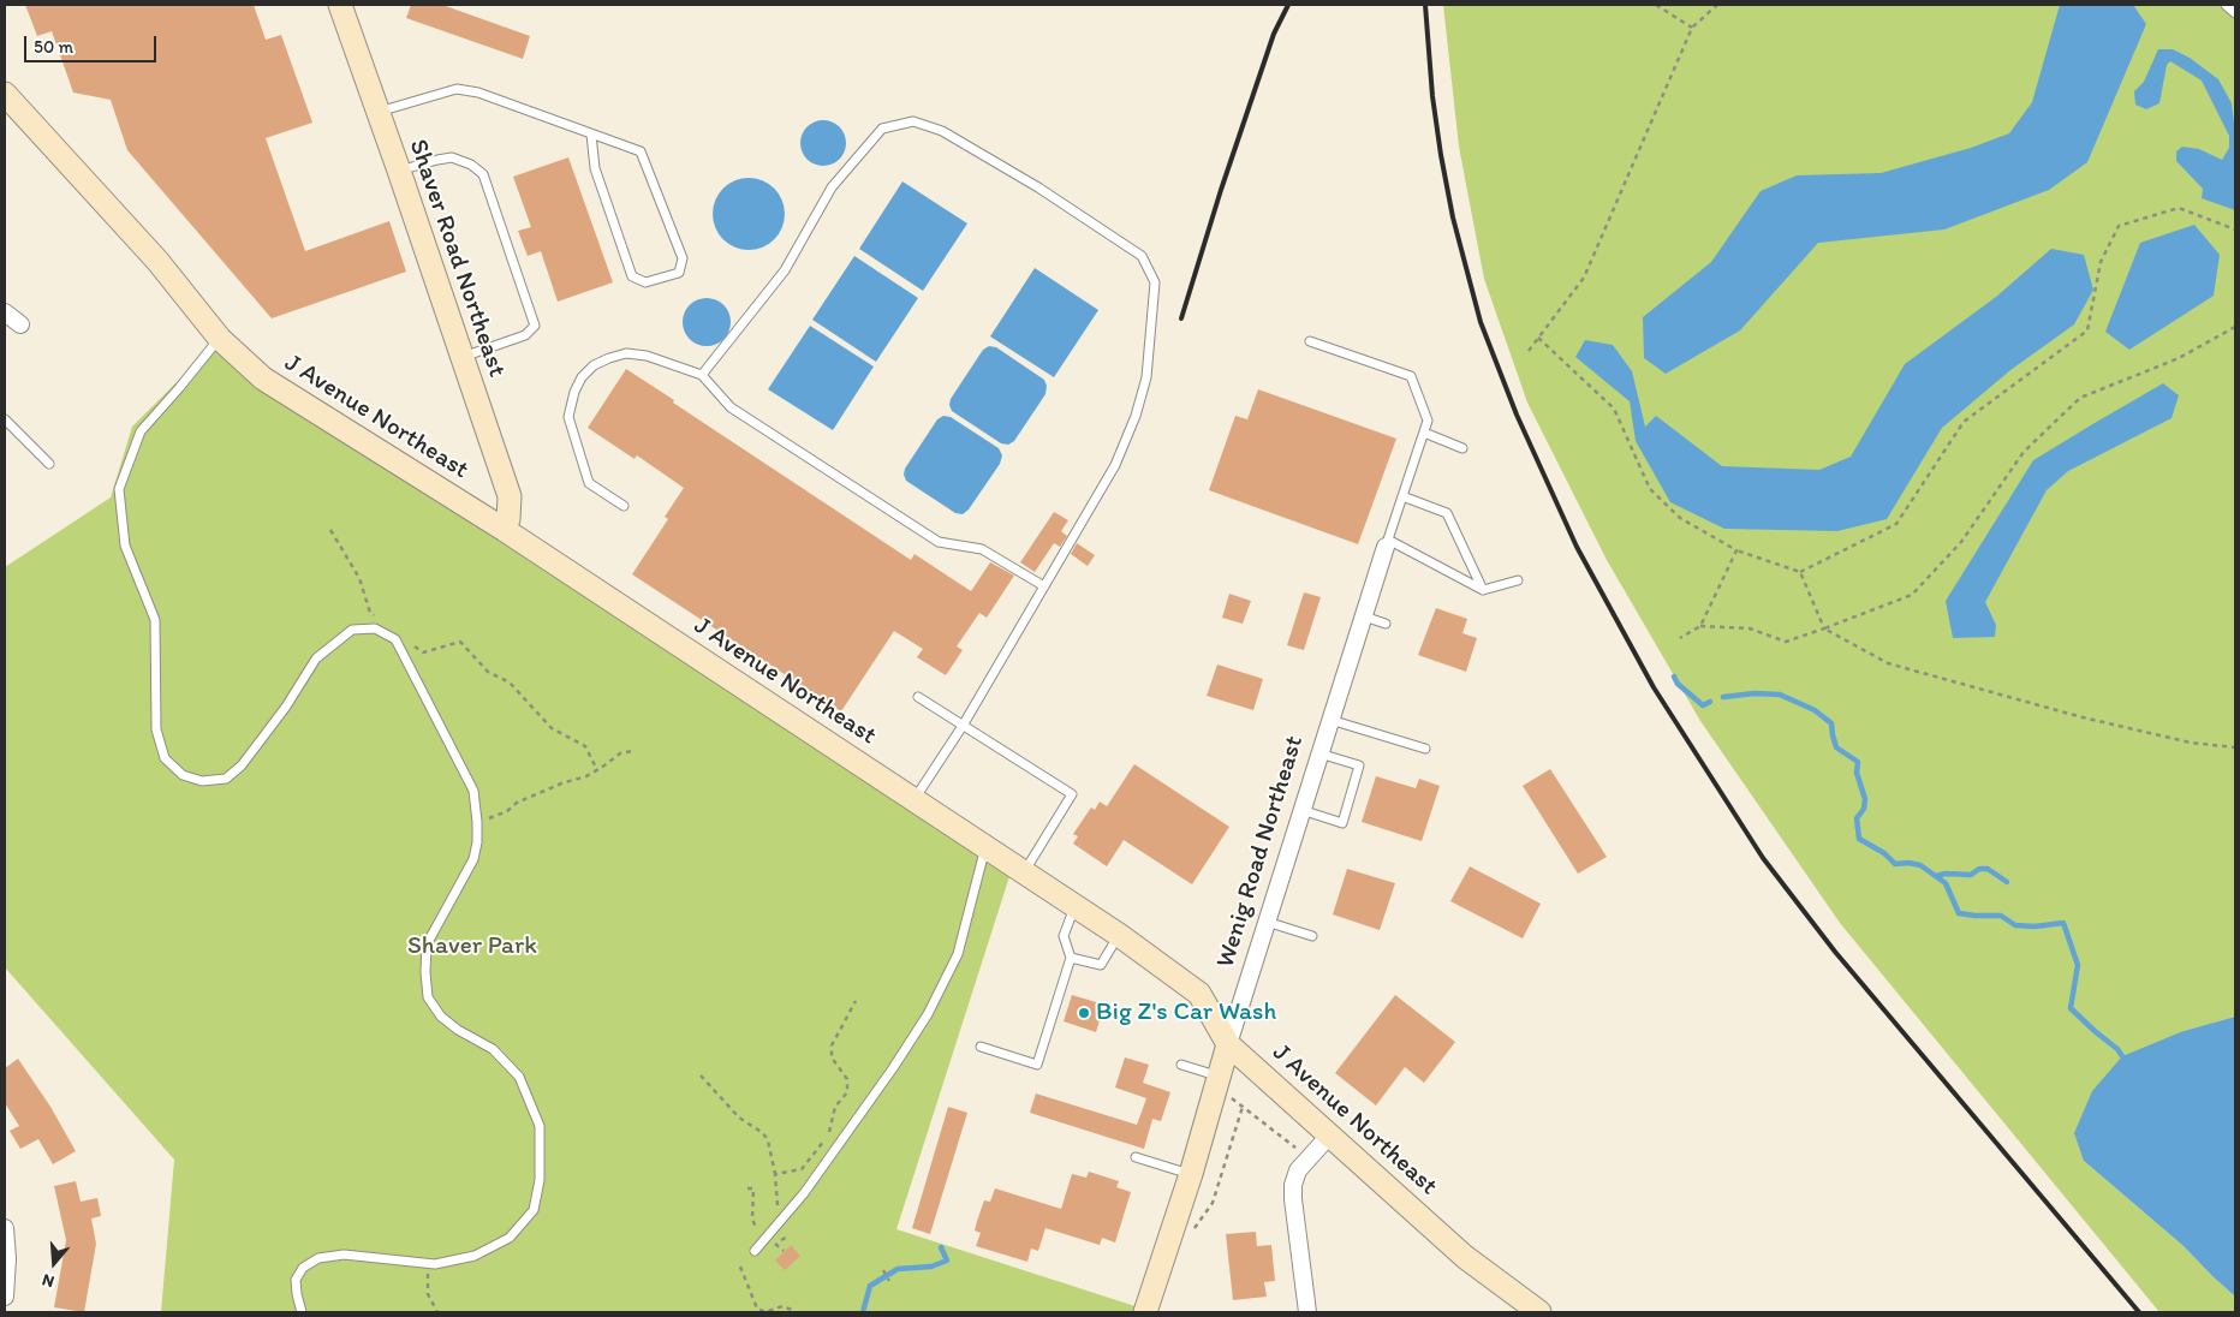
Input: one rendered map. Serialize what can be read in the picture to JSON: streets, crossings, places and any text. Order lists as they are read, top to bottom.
{
  "streets": {
    "street": ["Shaver Road Northeast", "J Avenue Northeast", "Wenig Road Northeast"]
  },
  "crossings": [
    ["Shaver Road Northeast", "J Avenue Northeast"],
    ["J Avenue Northeast", "Wenig Road Northeast"]
  ],
  "parks": ["Shaver Park"],
  "places": ["Big Z's Car Wash"],
  "scale_bar": "50 m",
  "north": "bottom"
}
